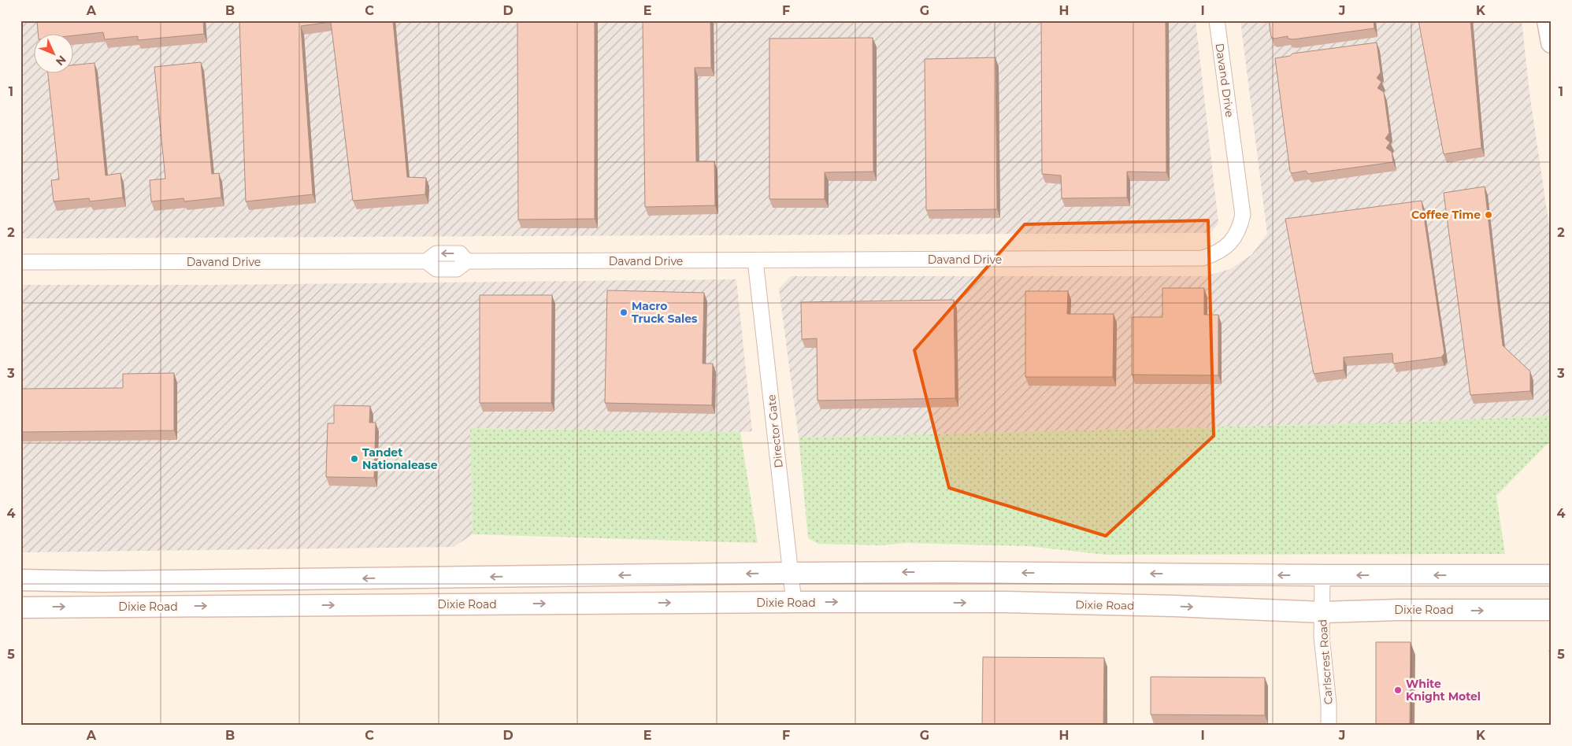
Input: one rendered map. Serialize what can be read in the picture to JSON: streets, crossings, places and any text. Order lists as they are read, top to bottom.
{
  "streets": {
    "main road": ["Dixie Road"],
    "street": ["Davand Drive", "Director Gate", "Carlscrest Road"]
  },
  "crossings": [
    ["Davand Drive", "Director Gate"],
    ["Director Gate", "Dixie Road"],
    ["Dixie Road", "Carlscrest Road"]
  ],
  "places": [
    "Coffee Time",
    "Macro Truck Sales",
    "Tandet Nationalease",
    "White Knight Motel"
  ],
  "north": "bottom right",
  "grid": {
    "columns": [
      "A",
      "B",
      "C",
      "D",
      "E",
      "F",
      "G",
      "H",
      "I",
      "J",
      "K"
    ],
    "rows": [
      "1",
      "2",
      "3",
      "4",
      "5"
    ]
  }
}
